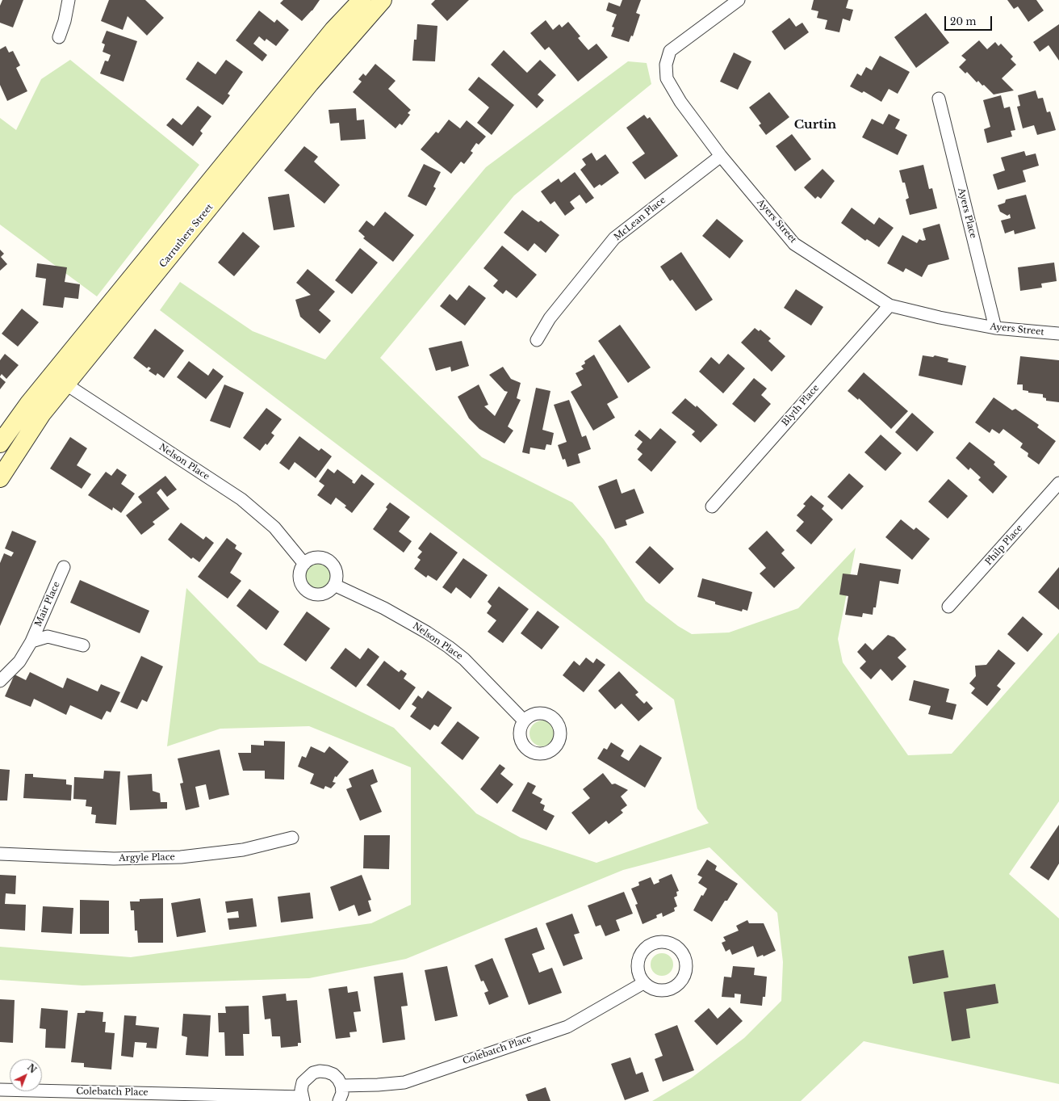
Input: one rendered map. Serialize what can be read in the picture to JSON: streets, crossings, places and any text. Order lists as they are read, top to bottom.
{
  "streets": {
    "main road": ["Carruthers Street"],
    "street": [
      "Ayers Place",
      "McLean Place",
      "Ayers Street",
      "Blyth Place",
      "Nelson Place",
      "Philp Place",
      "Mair Place",
      "Argyle Place",
      "Colebatch Place"
    ]
  },
  "crossings": [
    ["Ayers Place", "Ayers Street"],
    ["McLean Place", "Ayers Street"],
    ["Ayers Street", "Blyth Place"],
    ["Carruthers Street", "Nelson Place"]
  ],
  "districts": ["Curtin"],
  "scale_bar": "20 m",
  "north": "top right"
}
